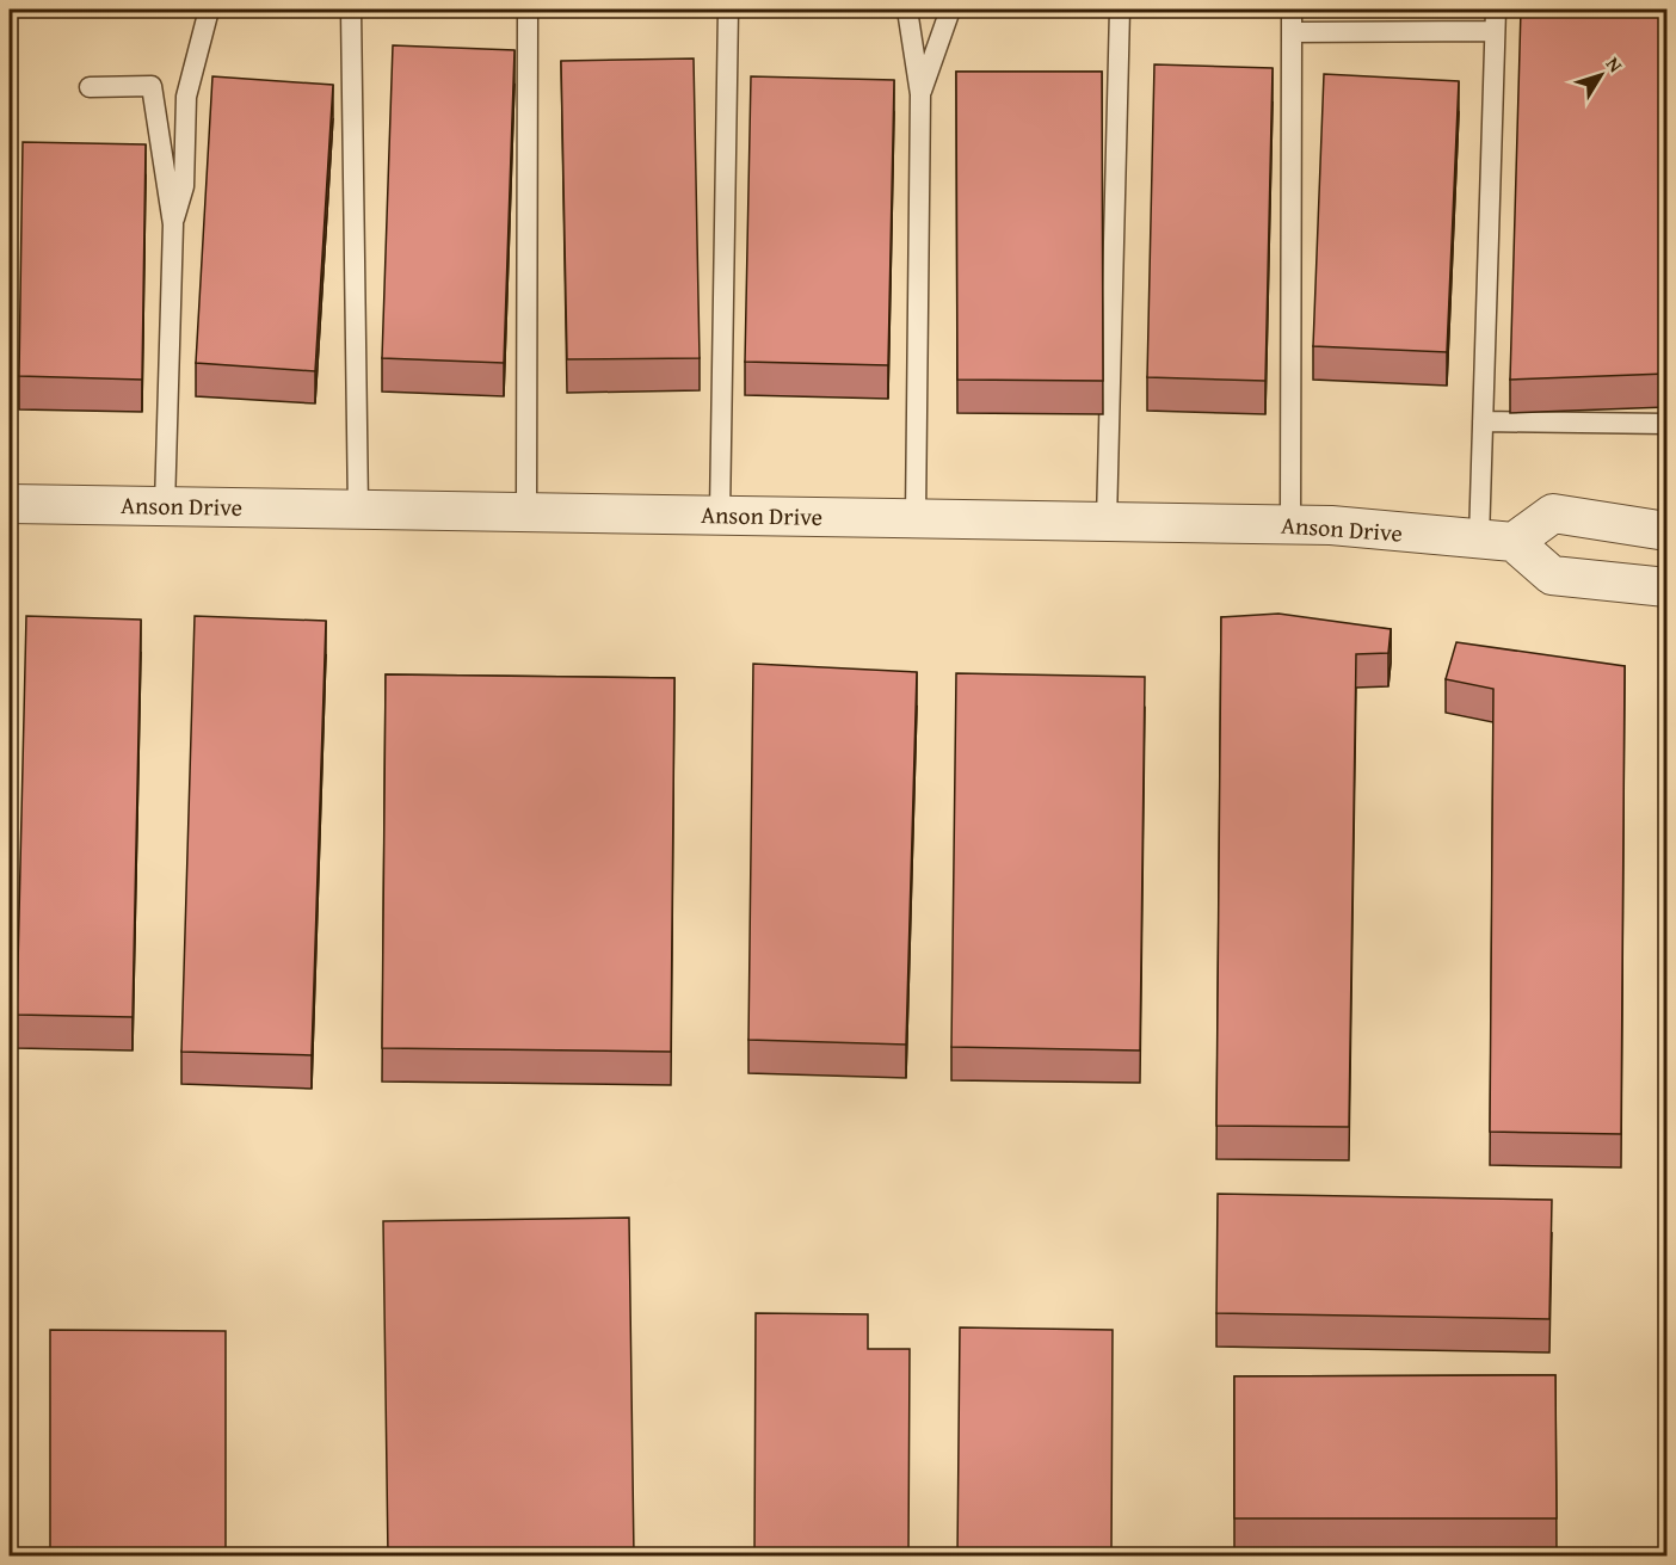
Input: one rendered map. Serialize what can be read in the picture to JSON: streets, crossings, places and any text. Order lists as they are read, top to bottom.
{
  "streets": {
    "street": ["Anson Drive"]
  },
  "north": "top right"
}
